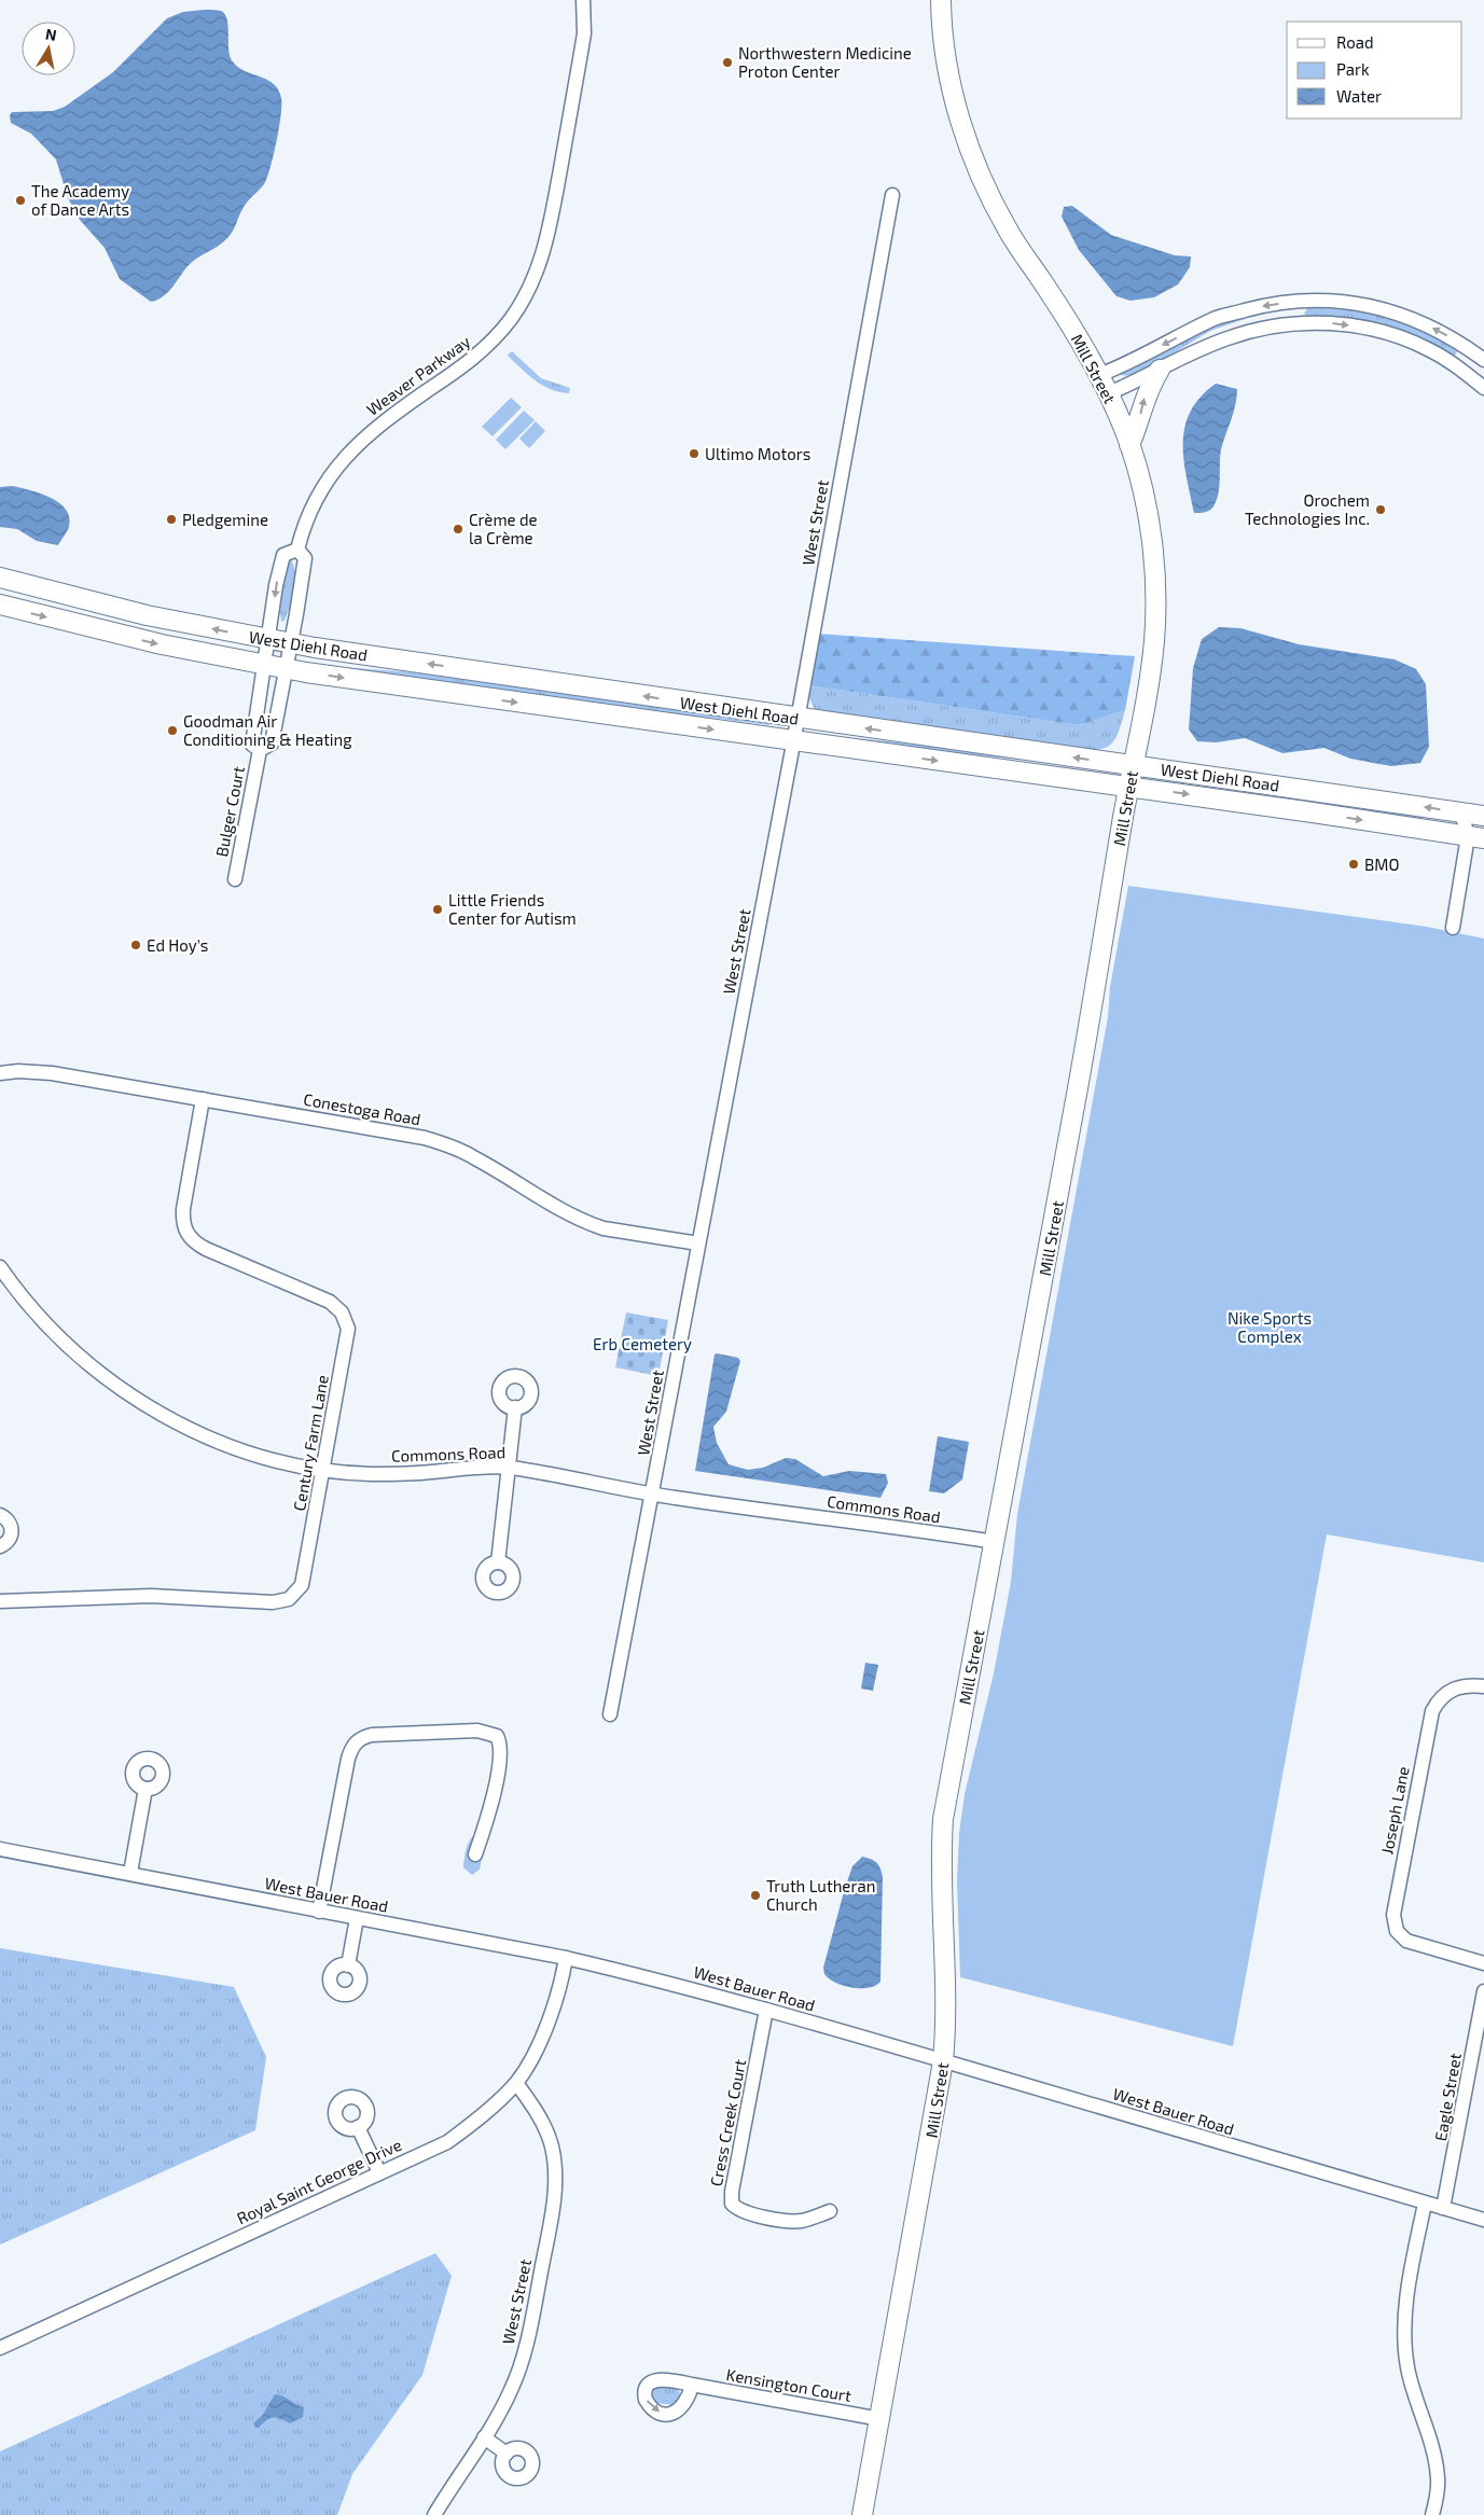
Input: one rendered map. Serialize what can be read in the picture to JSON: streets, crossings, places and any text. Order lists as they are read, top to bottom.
{
  "streets": {
    "street": [
      "Mill Street",
      "Weaver Parkway",
      "West Street",
      "West Diehl Road",
      "Bulger Court",
      "Conestoga Road",
      "Century Farm Lane",
      "Commons Road",
      "Joseph Lane",
      "West Bauer Road",
      "Eagle Street",
      "Cress Creek Court",
      "Royal Saint George Drive",
      "Kensington Court"
    ]
  },
  "crossings": [
    ["Mill Street", "West Diehl Road"],
    ["Mill Street", "Commons Road"],
    ["Mill Street", "West Bauer Road"],
    ["Mill Street", "Kensington Court"],
    ["Weaver Parkway", "West Diehl Road"],
    ["Weaver Parkway", "Bulger Court"],
    ["West Street", "West Diehl Road"],
    ["West Street", "Conestoga Road"],
    ["West Street", "Commons Road"],
    ["West Street", "Royal Saint George Drive"],
    ["West Diehl Road", "Bulger Court"],
    ["Conestoga Road", "Century Farm Lane"],
    ["Century Farm Lane", "Commons Road"],
    ["West Bauer Road", "Eagle Street"],
    ["West Bauer Road", "Cress Creek Court"],
    ["West Bauer Road", "Royal Saint George Drive"]
  ],
  "parks": ["Nike Sports Complex", "Erb Cemetery"],
  "places": [
    "Northwestern Medicine Proton Center",
    "The Academy of Dance Arts",
    "Ultimo Motors",
    "Orochem Technologies Inc.",
    "Pledgemine",
    "Crème de la Crème",
    "Goodman Air Conditioning & Heating",
    "BMO",
    "Little Friends Center for Autism",
    "Ed Hoy's",
    "Truth Lutheran Church"
  ],
  "legend": ["Road", "Park", "Water"],
  "north": "top"
}
